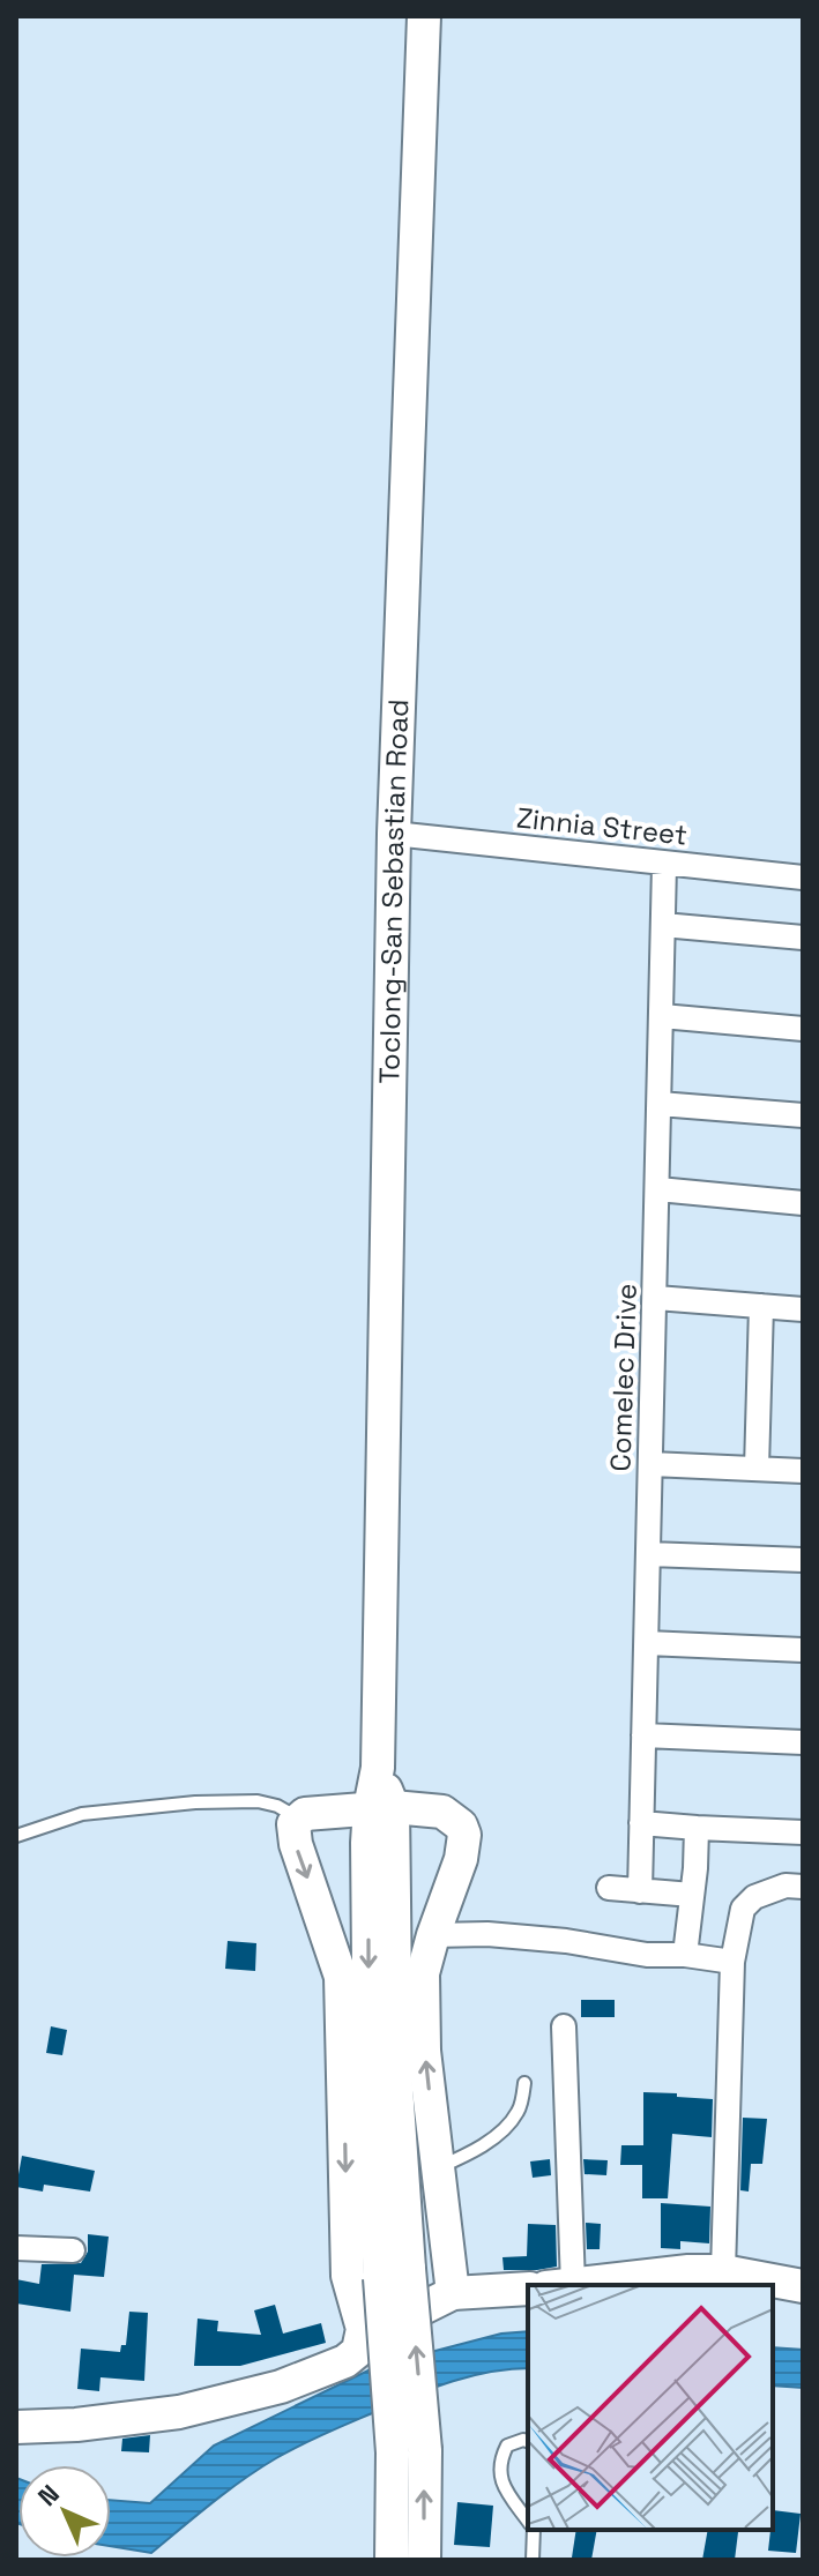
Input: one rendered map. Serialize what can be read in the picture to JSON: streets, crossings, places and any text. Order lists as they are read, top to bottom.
{
  "streets": {
    "main road": ["Toclong-San Sebastian Road"],
    "street": ["Zinnia Street", "Comelec Drive"]
  },
  "crossings": [
    ["Zinnia Street", "Toclong-San Sebastian Road"],
    ["Zinnia Street", "Comelec Drive"]
  ],
  "north": "top left"
}
